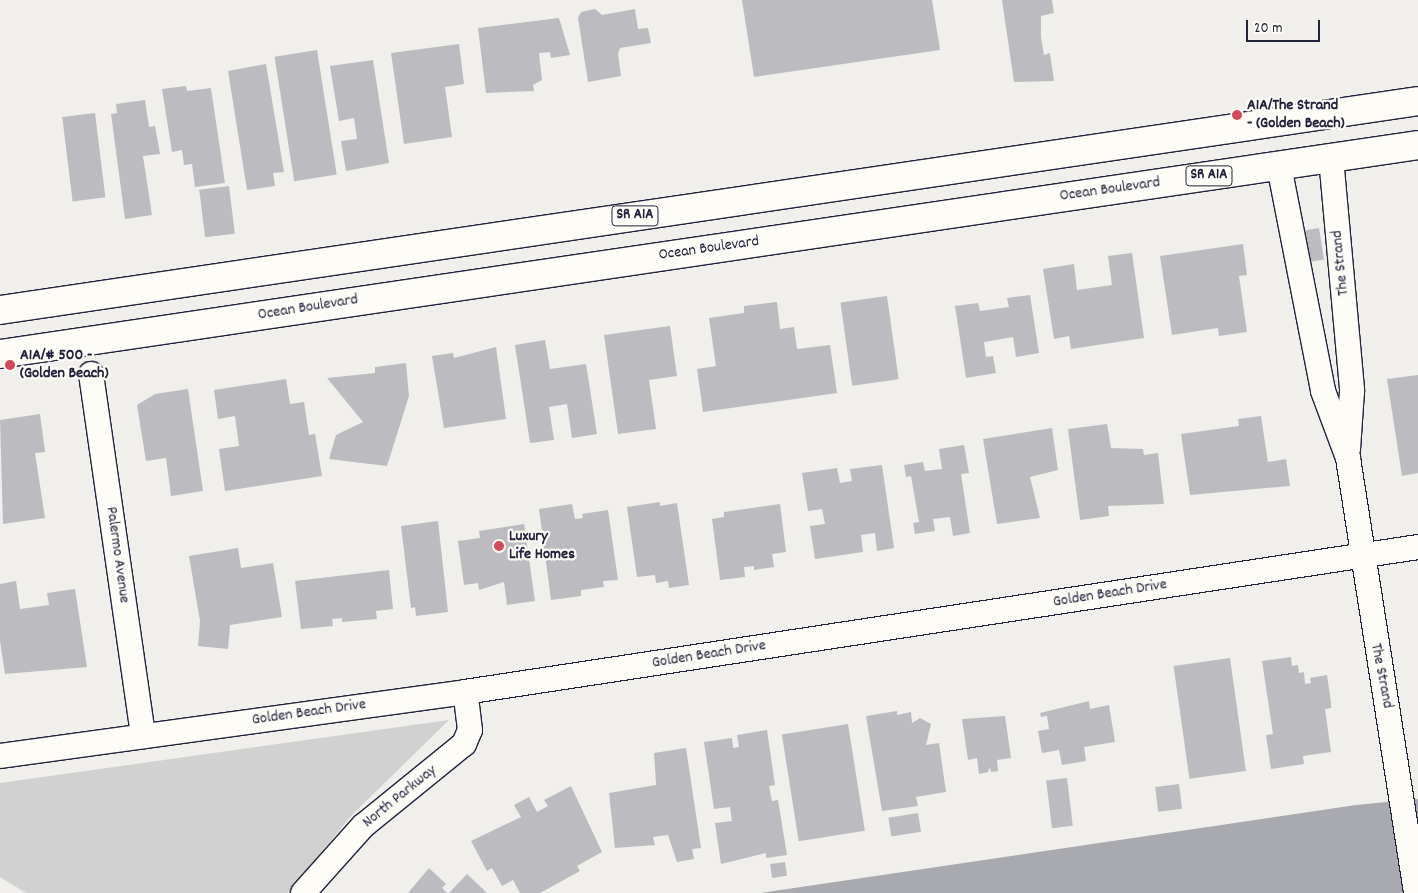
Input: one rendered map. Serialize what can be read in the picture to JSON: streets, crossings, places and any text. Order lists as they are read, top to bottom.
{
  "streets": {
    "main road": ["SR A1A", "Ocean Boulevard"],
    "street": [
      "The Strand",
      "Palermo Avenue",
      "Golden Beach Drive",
      "North Parkway"
    ]
  },
  "crossings": [
    ["Ocean Boulevard", "The Strand"],
    ["The Strand", "Golden Beach Drive"],
    ["Palermo Avenue", "Golden Beach Drive"],
    ["Golden Beach Drive", "North Parkway"]
  ],
  "places": ["A1A/The Strand - (Golden Beach)", "A1A/# 500 - (Golden Beach)", "Luxury Life Homes"],
  "scale_bar": "20 m"
}
